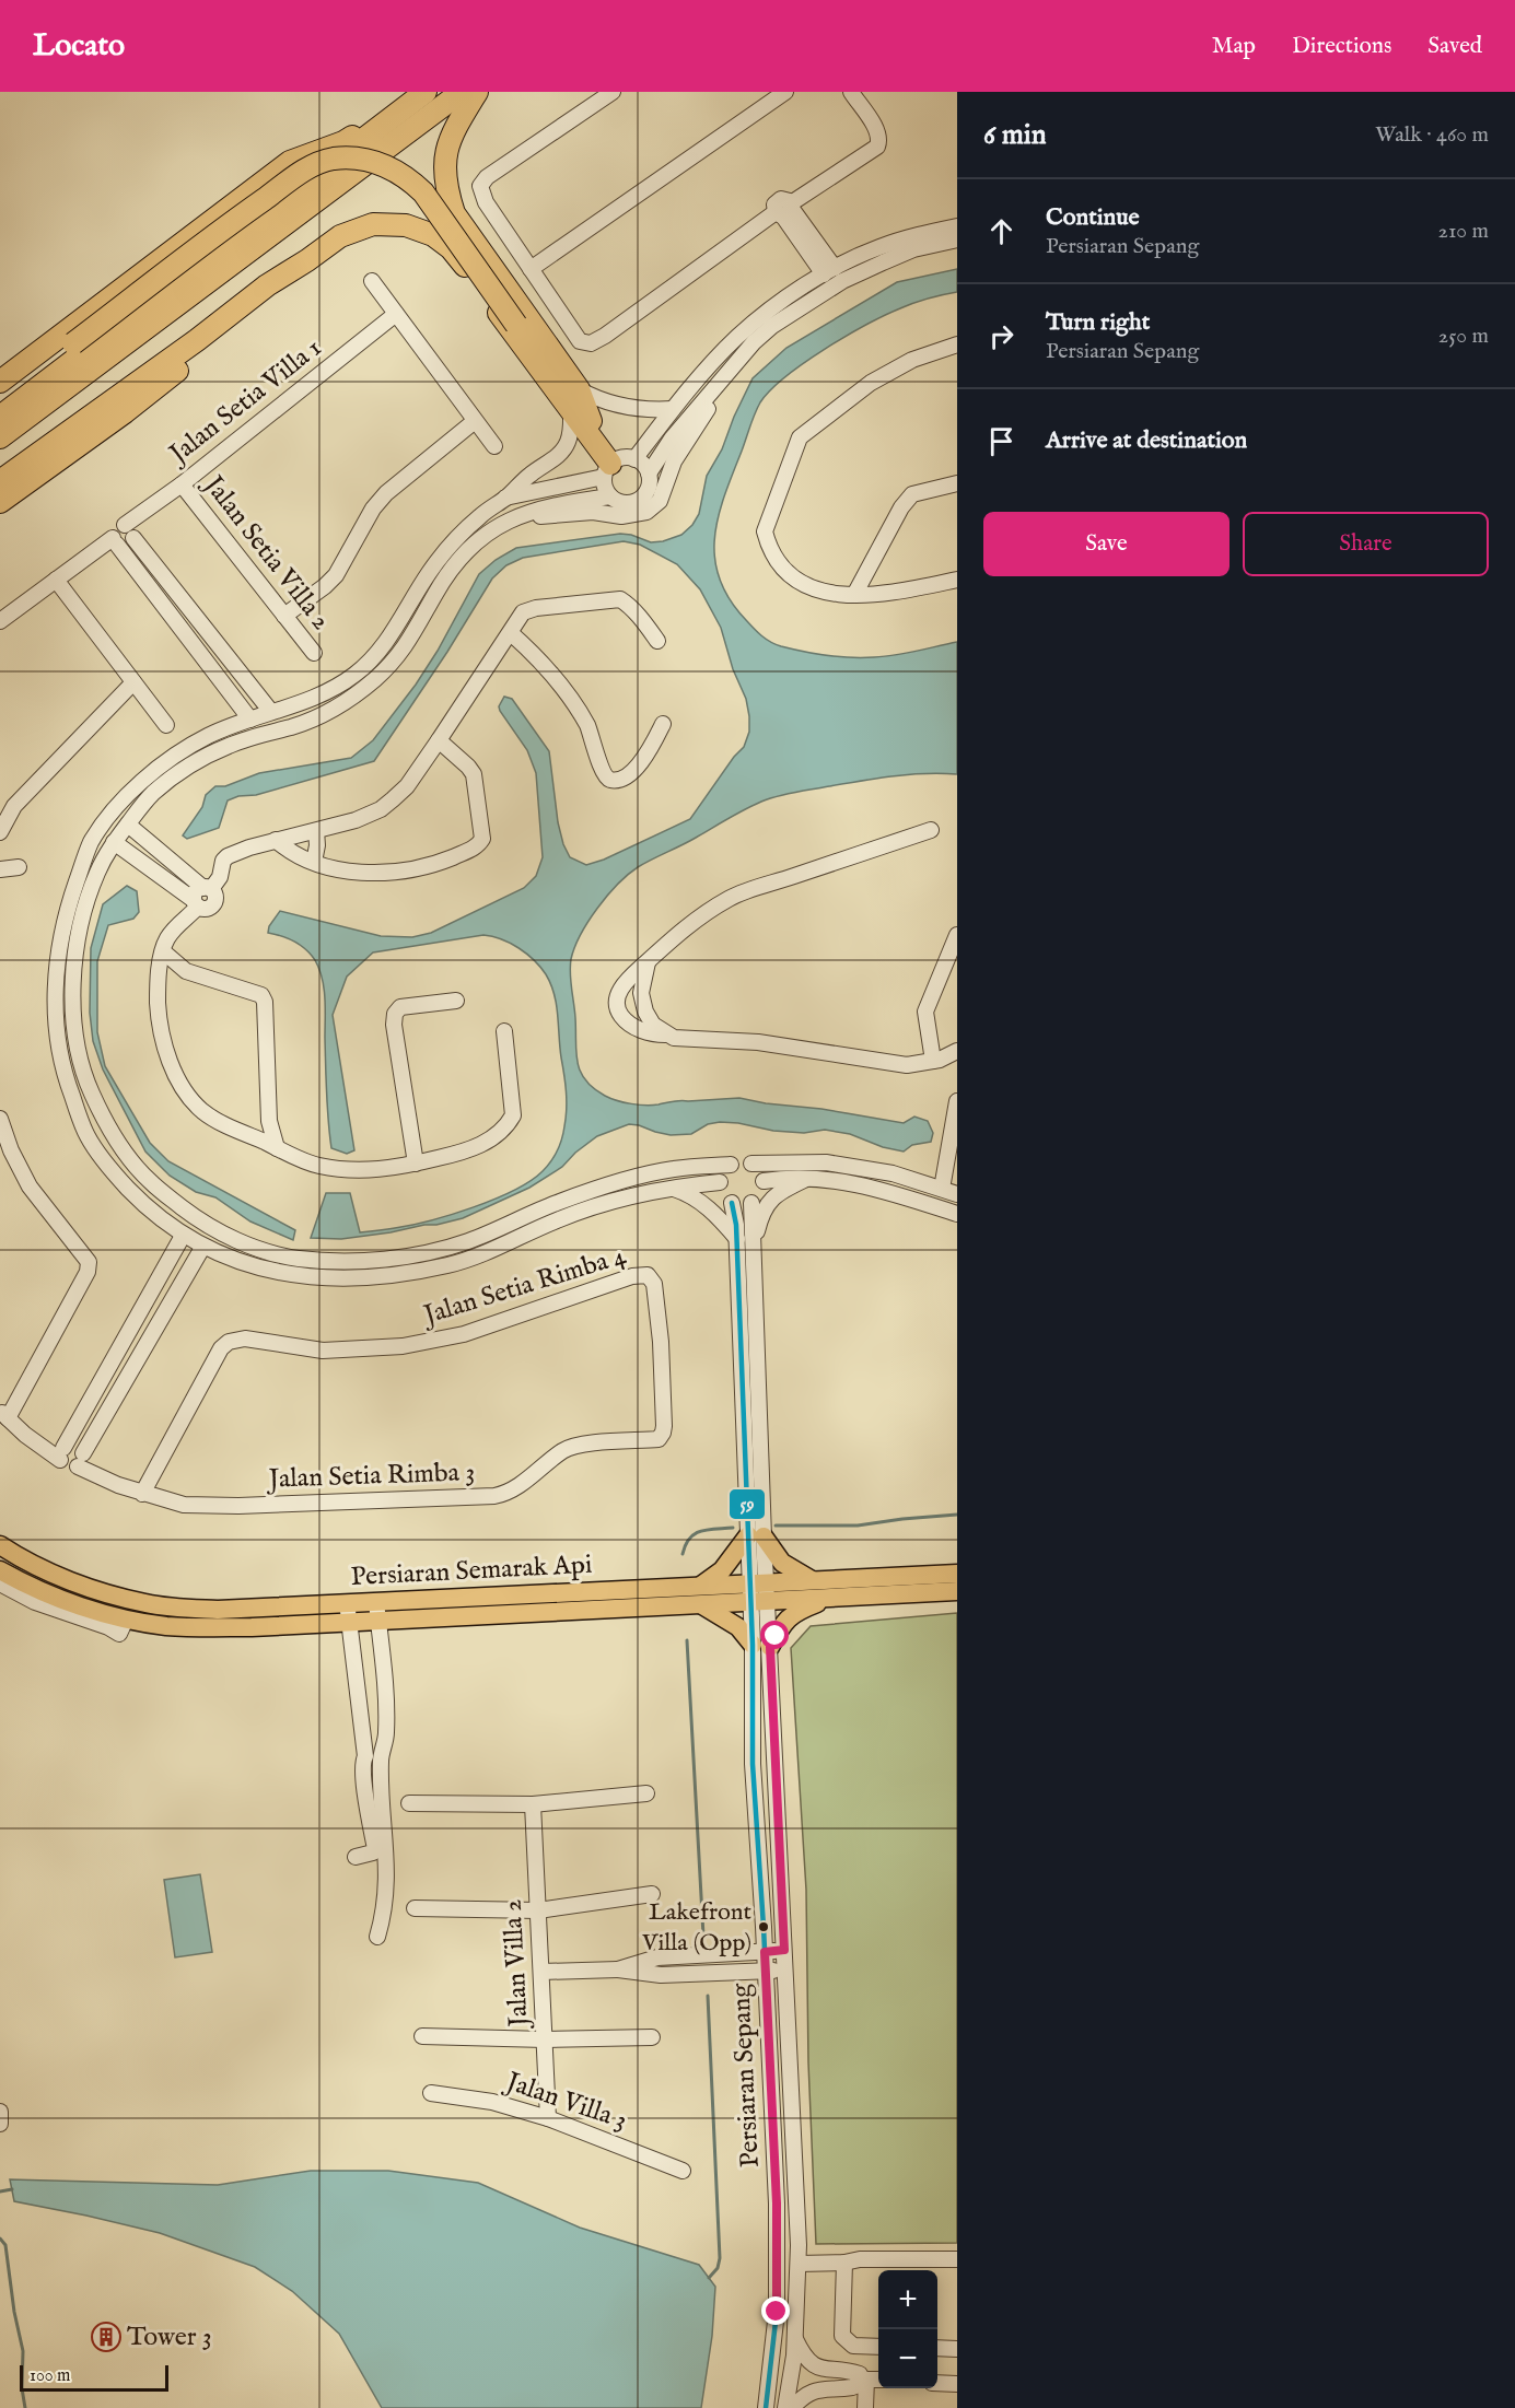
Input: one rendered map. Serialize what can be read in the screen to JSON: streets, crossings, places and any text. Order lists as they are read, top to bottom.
{
  "streets": {
    "main road": ["Persiaran Semarak Api"],
    "street": [
      "Jalan Setia Villa 1",
      "Jalan Setia Villa 2",
      "Jalan Setia Rimba 4",
      "Jalan Setia Rimba 3",
      "Jalan Villa 2",
      "Persiaran Sepang",
      "Jalan Villa 3"
    ]
  },
  "crossings": [
    ["Jalan Setia Villa 1", "Jalan Setia Villa 2"],
    ["Jalan Setia Rimba 4", "Jalan Setia Rimba 3"],
    ["Persiaran Semarak Api", "Persiaran Sepang"],
    ["Jalan Villa 2", "Jalan Villa 3"]
  ],
  "places": {
    "other": ["Lakefront Villa (Opp)"],
    "building": ["Tower 3"]
  },
  "lines": ["transit line 59"],
  "scale_bar": "100 m",
  "page": {
    "header": "Locato",
    "nav": ["Map", "Directions", "Saved"],
    "heading": ["6 min", "Walk · 460 m"],
    "list": [
      ["Continue", "Persiaran Sepang", "210 m"],
      ["Turn right", "Persiaran Sepang", "250 m"],
      "Arrive at destination"
    ],
    "buttons": ["Save", "Share"],
    "map_buttons": ["+", "−"],
    "scale": "100 m"
  }
}
